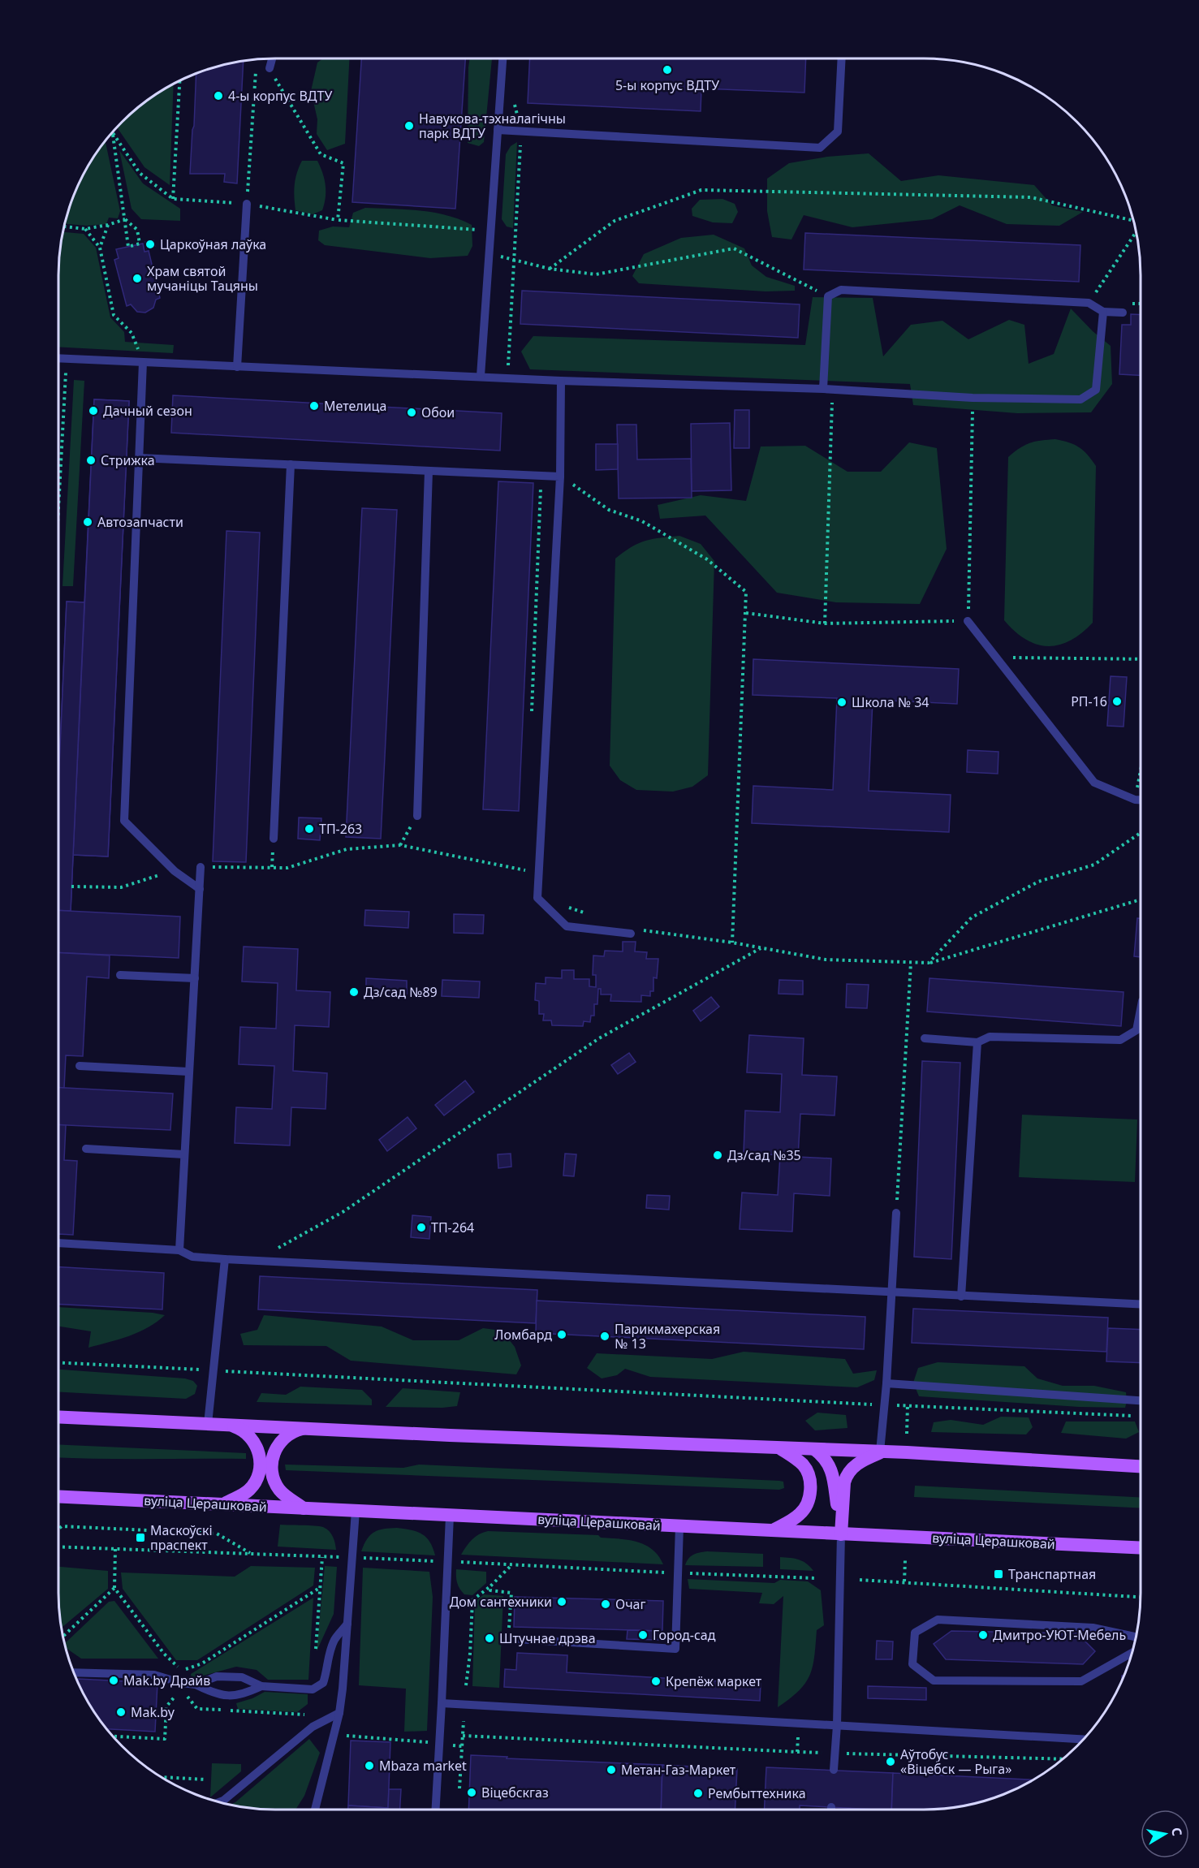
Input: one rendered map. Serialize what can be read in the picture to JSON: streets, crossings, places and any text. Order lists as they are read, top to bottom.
{
  "streets": {
    "main road": ["вуліца Церашковай"]
  },
  "places": {
    "other": [
      "5-ы корпус ВДТУ",
      "4-ы корпус ВДТУ",
      "Навукова-тэхналагічны парк ВДТУ",
      "Царкоўная лаўка",
      "Храм святой мучаніцы Тацяны",
      "Метелица",
      "Дачный сезон",
      "Обои",
      "Стрижка",
      "Автозапчасти",
      "РП-16",
      "Школа № 34",
      "ТП-263",
      "Дз/сад №89",
      "Дз/сад №35",
      "ТП-264",
      "Ломбард",
      "Парикмахерская № 13",
      "Дом сантехники",
      "Очаг",
      "Город-сад",
      "Дмитро-УЮТ-Мебель",
      "Штучнае дрэва",
      "Маk.by Драйв",
      "Крепёж маркет",
      "Mak.by",
      "Аўтобус «Віцебск — Рыга»",
      "Mbaza market",
      "Метан-Газ-Маркет",
      "Віцебскгаз",
      "Рембыттехника"
    ],
    "transit": ["Маскоўскі праспект", "Транспартная"]
  },
  "north": "right"
}
